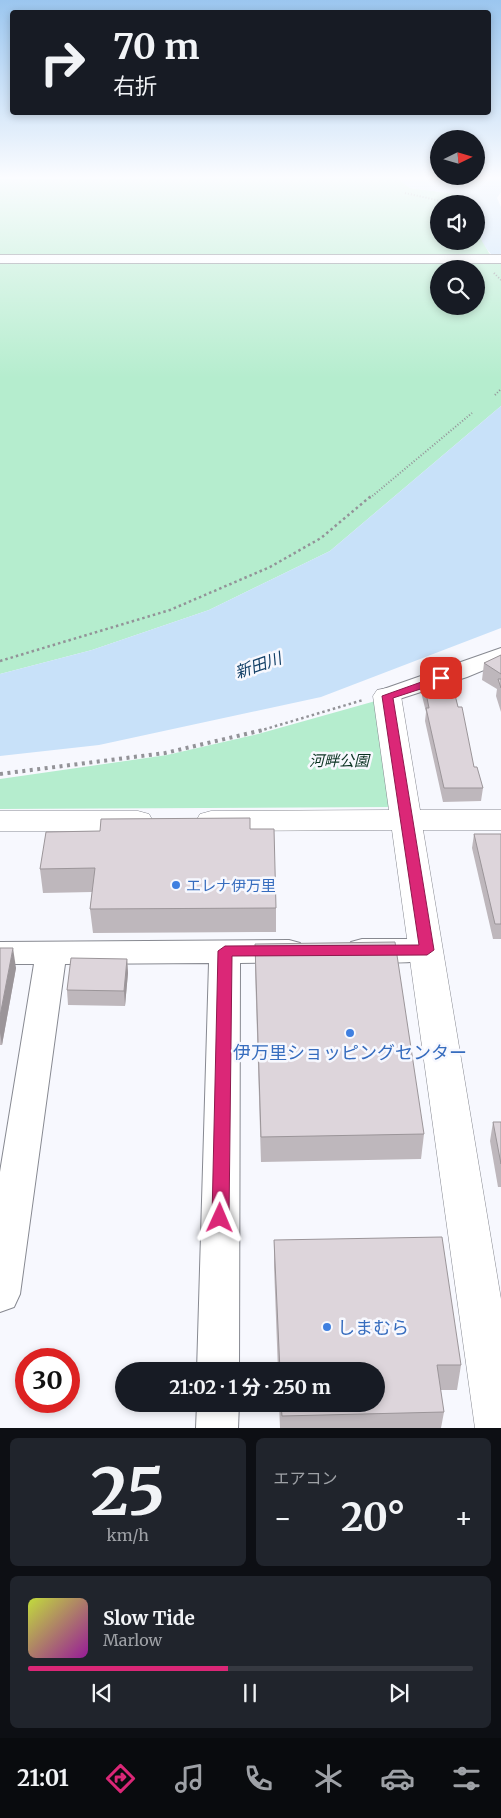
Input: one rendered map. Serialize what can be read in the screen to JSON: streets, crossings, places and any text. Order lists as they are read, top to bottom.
{
  "water": ["新田川"],
  "parks": ["河畔公園"],
  "places": ["エレナ伊万里", "伊万里ショッピングセンター", "しまむら"],
  "north": "right",
  "page": {
    "turn": ["70 m", "右折"],
    "limit": "30",
    "trip": "21:02 · 1 分 · 250 m",
    "tile": [
      ["25", "km/h"],
      "エアコン"
    ],
    "heat": ["−", "20°", "+"],
    "song": ["Slow Tide", "Marlow"],
    "tabs": "21:01"
  }
}
